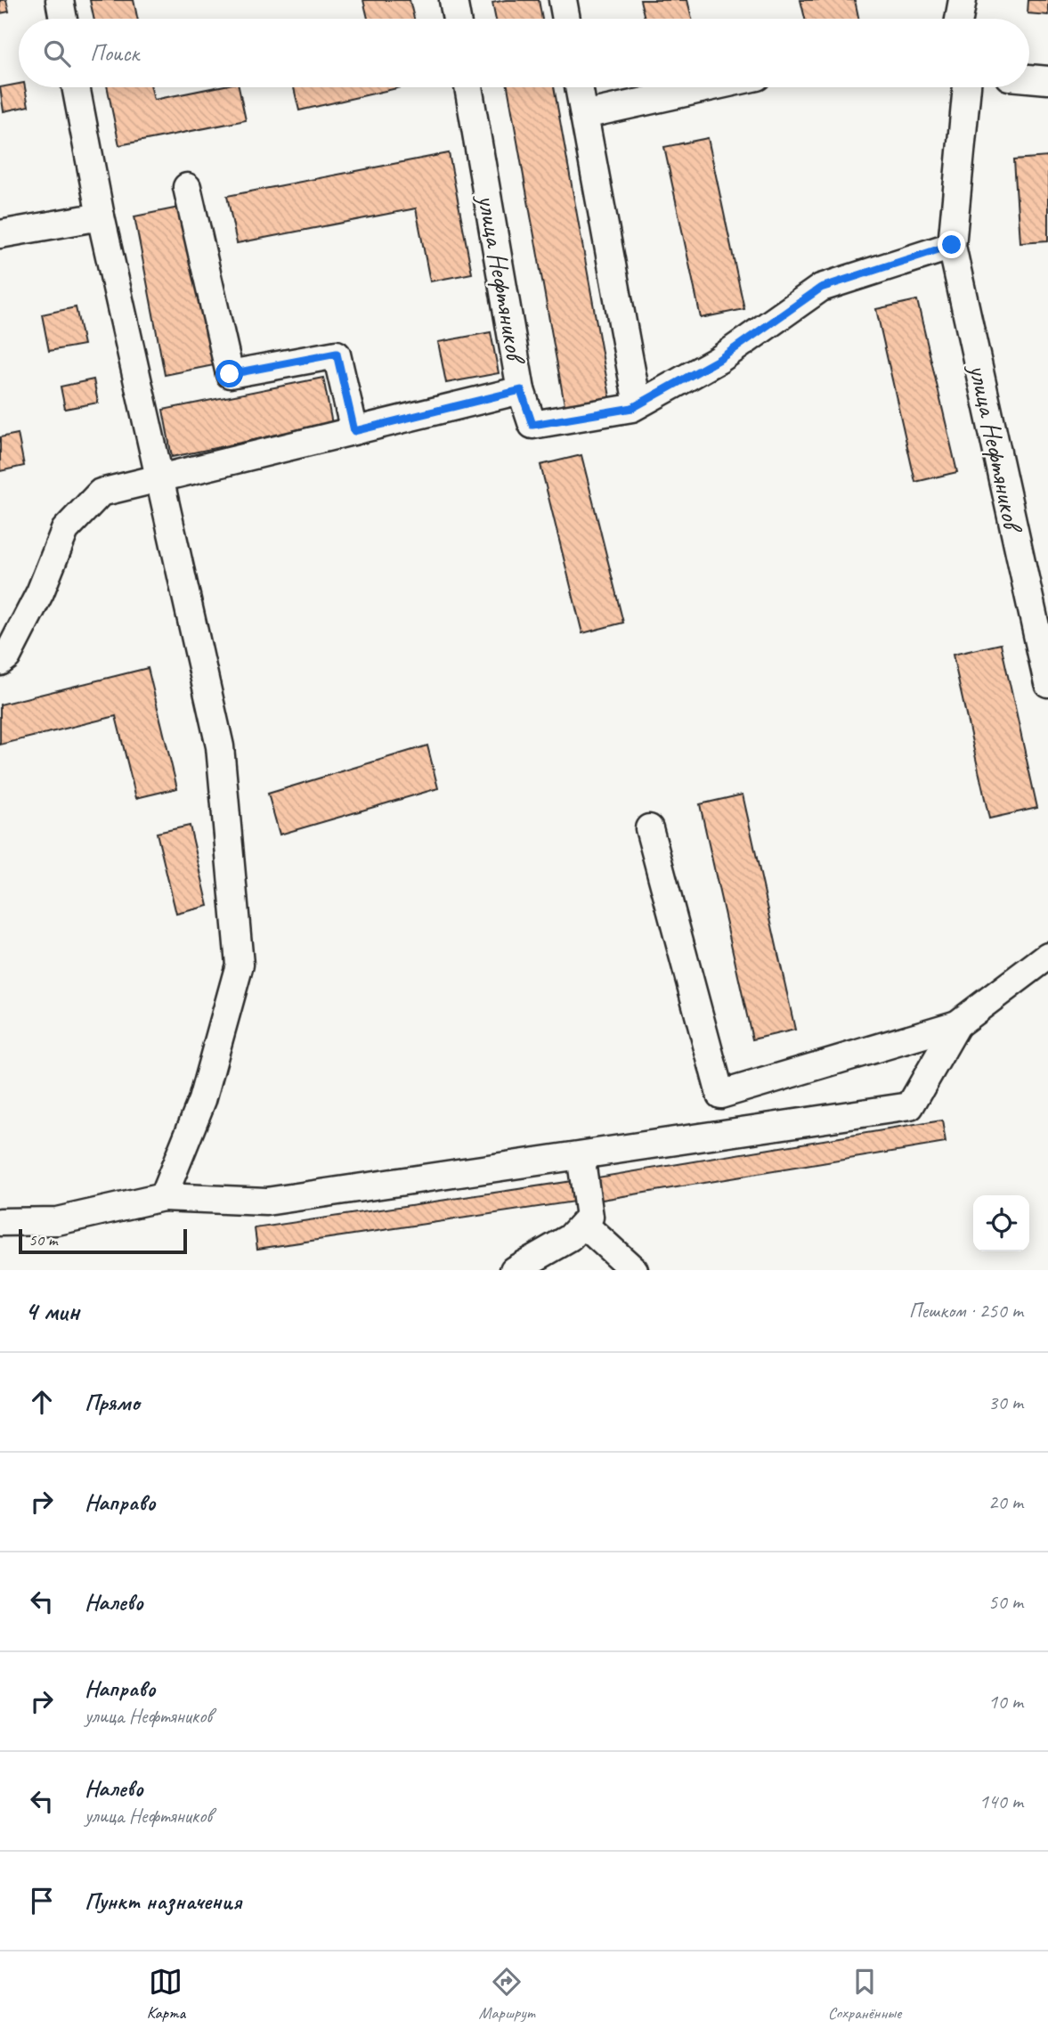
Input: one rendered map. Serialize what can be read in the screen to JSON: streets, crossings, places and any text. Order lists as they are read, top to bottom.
{
  "streets": {
    "street": ["улица Нефтяников"]
  },
  "scale_bar": "50 m",
  "page": {
    "search": "Поиск",
    "scale": "50 m",
    "heading": ["4 мин", "Пешком · 250 m"],
    "list": [
      ["Прямо", "30 m"],
      ["Направо", "20 m"],
      ["Налево", "50 m"],
      ["Направо", "улица Нефтяников", "10 m"],
      ["Налево", "улица Нефтяников", "140 m"],
      "Пункт назначения"
    ],
    "nav": ["Карта", "Маршрут", "Сохранённые"]
  }
}
